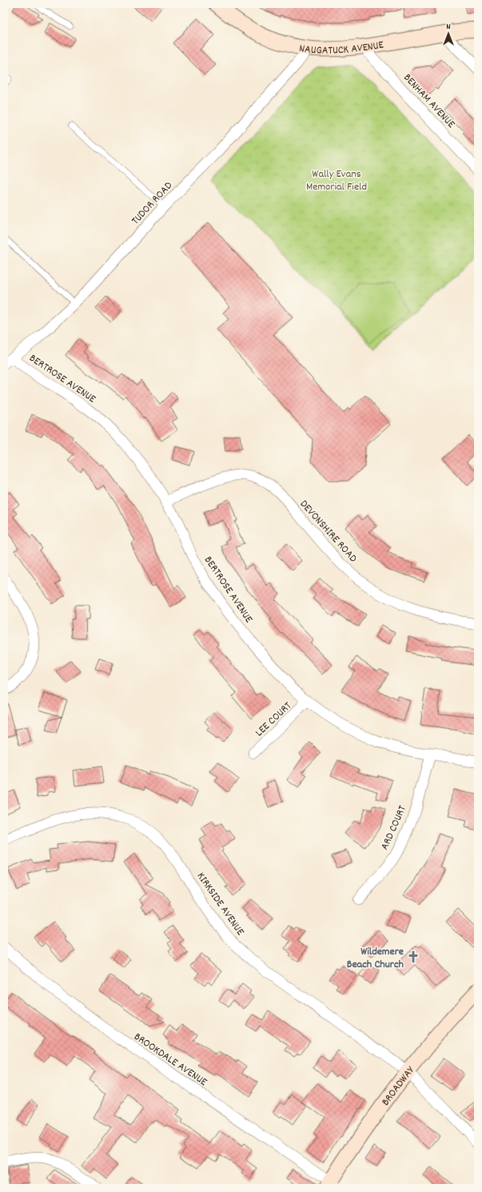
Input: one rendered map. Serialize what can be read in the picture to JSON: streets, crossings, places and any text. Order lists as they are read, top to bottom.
{
  "streets": {
    "street": [
      "NAUGATUCK AVENUE",
      "BENHAM AVENUE",
      "TUDOR ROAD",
      "BERTROSE AVENUE",
      "DEVONSHIRE ROAD",
      "LEE COURT",
      "ARD COURT",
      "KIRKSIDE AVENUE",
      "BROOKDALE AVENUE",
      "BROADWAY"
    ]
  },
  "crossings": [
    ["NAUGATUCK AVENUE", "BENHAM AVENUE"],
    ["NAUGATUCK AVENUE", "TUDOR ROAD"],
    ["TUDOR ROAD", "BERTROSE AVENUE"],
    ["BERTROSE AVENUE", "DEVONSHIRE ROAD"],
    ["BERTROSE AVENUE", "LEE COURT"],
    ["BERTROSE AVENUE", "ARD COURT"],
    ["KIRKSIDE AVENUE", "BROADWAY"],
    ["BROOKDALE AVENUE", "BROADWAY"]
  ],
  "parks": ["Wally Evans Memorial Field"],
  "places": {
    "church": ["Wildemere Beach Church"]
  },
  "north": "top"
}
